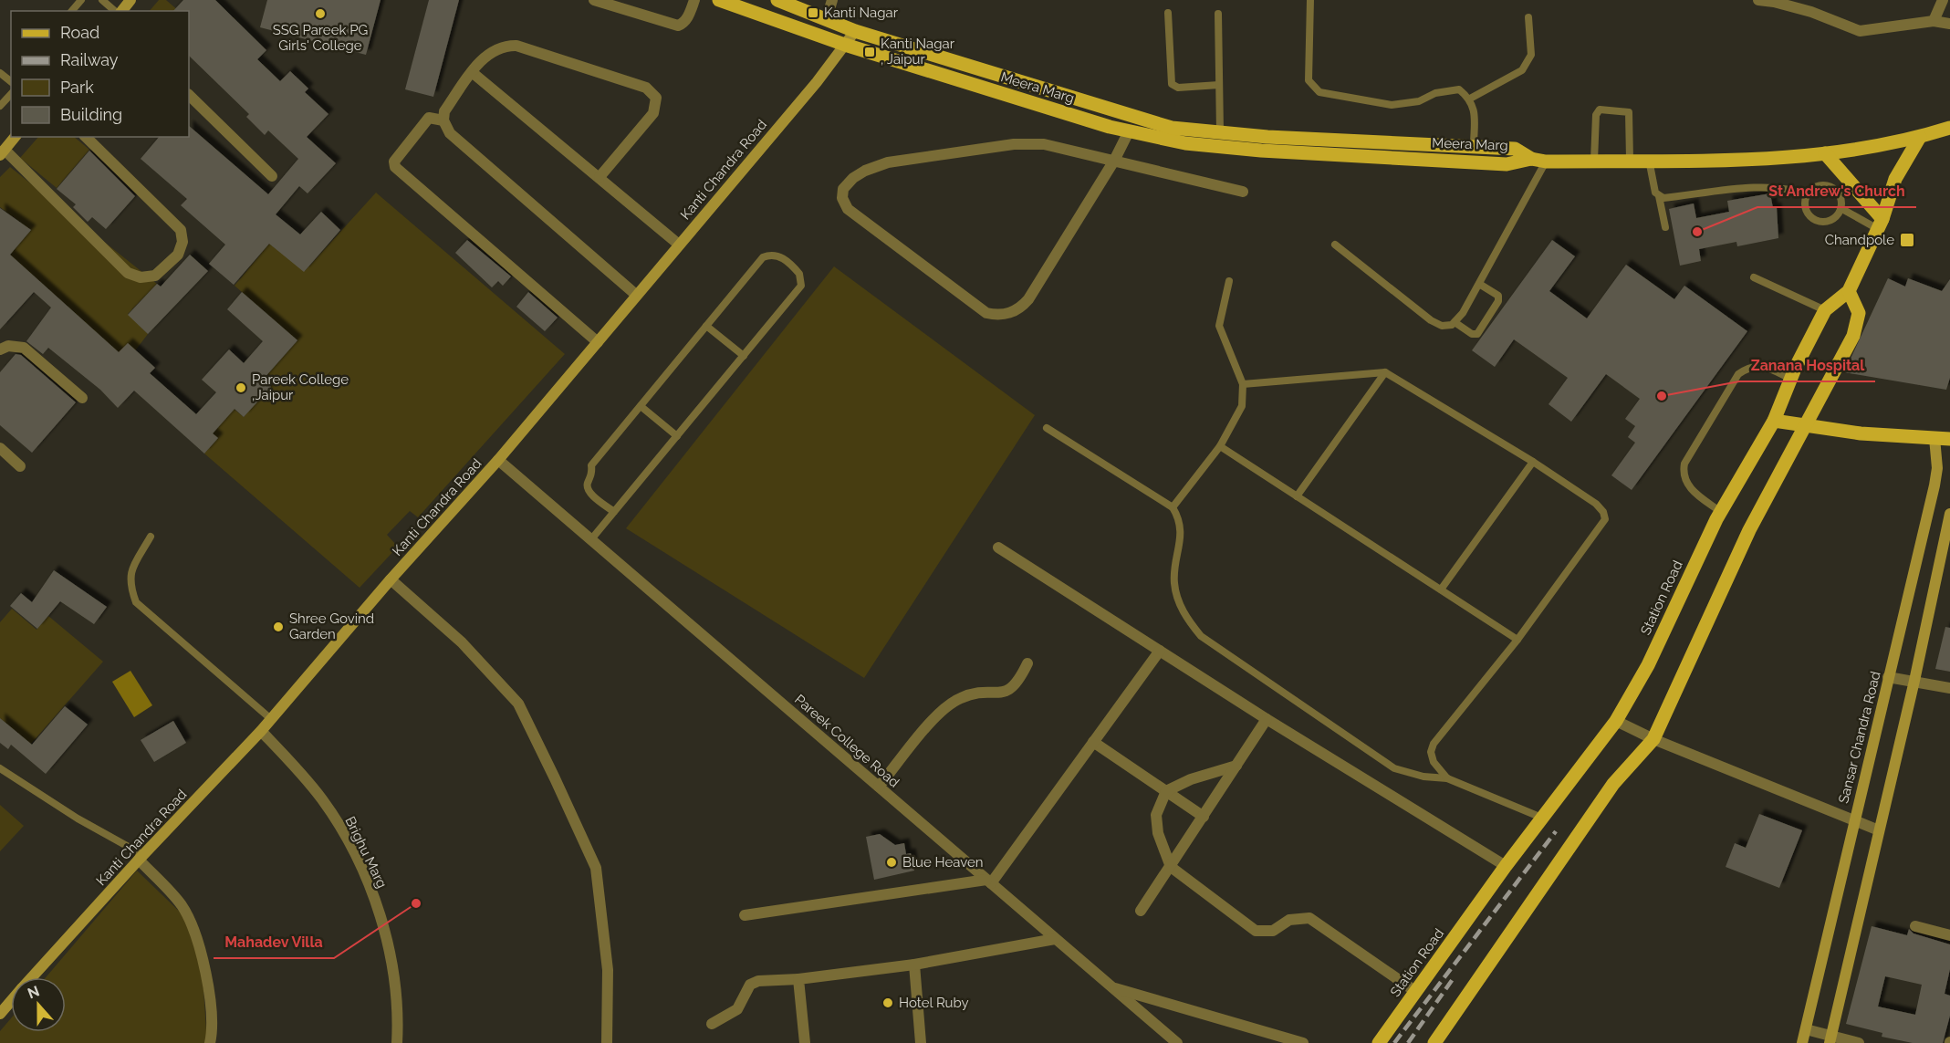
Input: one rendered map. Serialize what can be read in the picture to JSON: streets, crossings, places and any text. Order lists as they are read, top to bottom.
{
  "streets": {
    "main road": ["Meera Marg", "Station Road"],
    "street": [
      "Kanti Chandra Road",
      "Sansar Chandra Road",
      "Pareek College Road",
      "Brighu Marg"
    ]
  },
  "crossings": [
    ["Meera Marg", "Kanti Chandra Road"],
    ["Kanti Chandra Road", "Pareek College Road"],
    ["Kanti Chandra Road", "Brighu Marg"]
  ],
  "places": {
    "transit": ["Kanti Nagar", "Kanti Nagar , Jaipur", "Chandpole"],
    "other": [
      "SSG Pareek PG Girls' College",
      "St Andrew's Church",
      "Pareek College ,Jaipur",
      "Zanana Hospital",
      "Shree Govind Garden",
      "Blue Heaven",
      "Mahadev Villa",
      "Hotel Ruby"
    ]
  },
  "legend": [
    "Road",
    "Railway",
    "Park",
    "Building"
  ],
  "north": "top"
}
